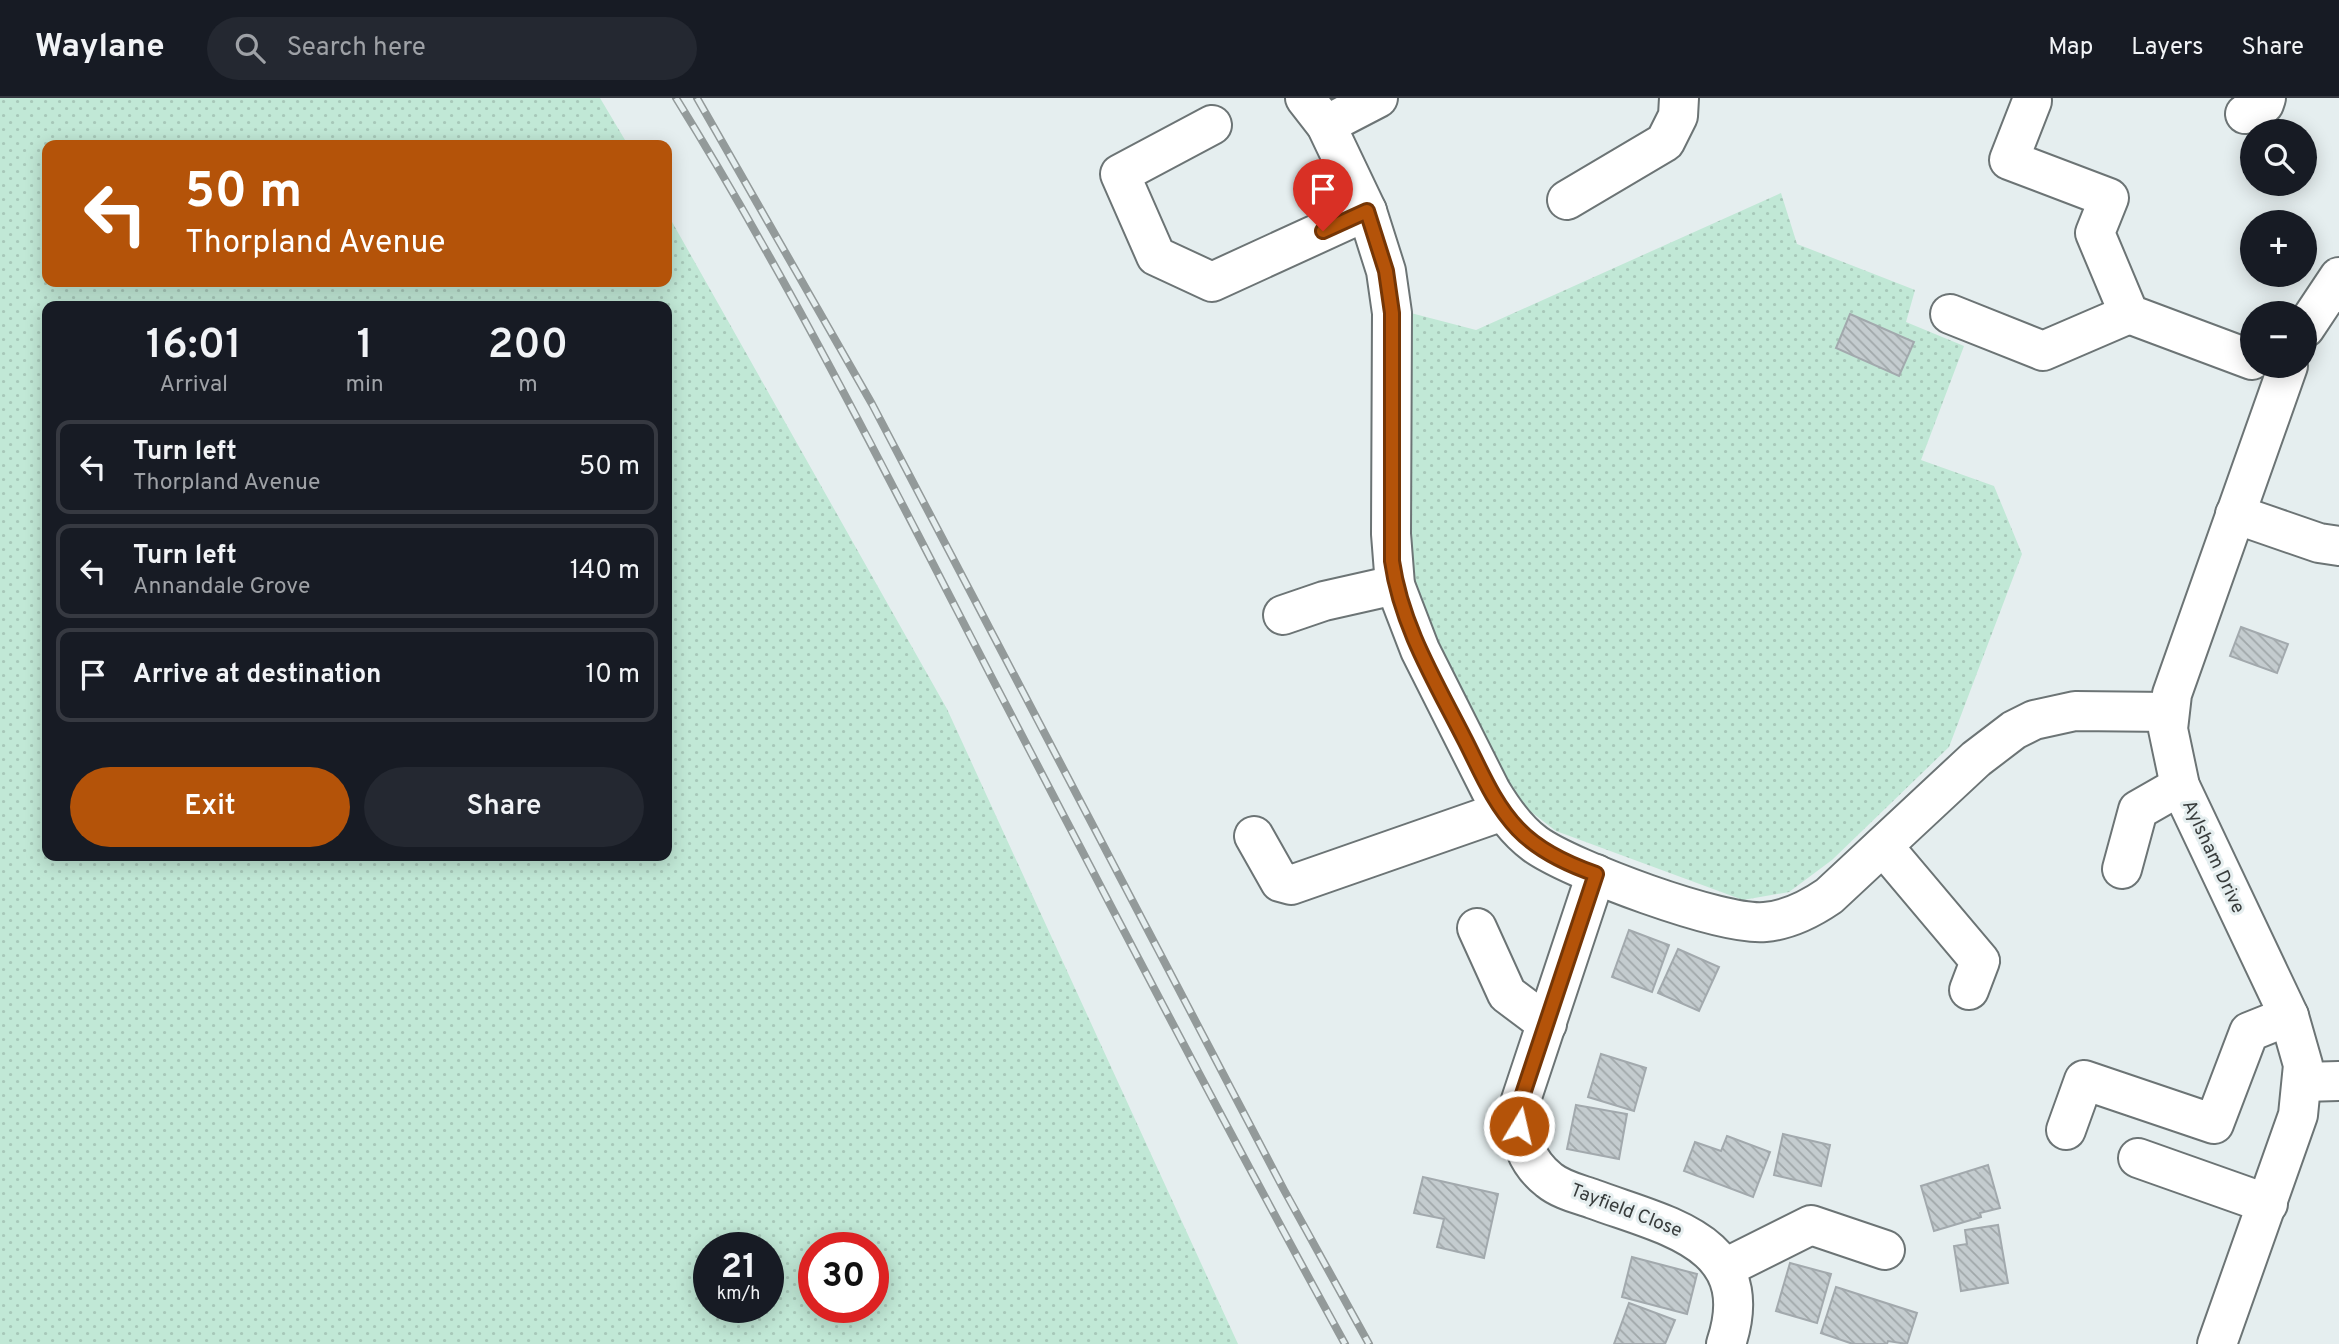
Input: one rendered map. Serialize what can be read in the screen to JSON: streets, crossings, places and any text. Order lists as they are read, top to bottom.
{
  "streets": {
    "street": ["Aylsham Drive", "Tayfield Close"]
  },
  "page": {
    "header": "Waylane",
    "search": "Search here",
    "nav": ["Map", "Layers", "Share"],
    "map_buttons": ["+", "−"],
    "turn": ["50 m", "Thorpland Avenue"],
    "eta": [
      "16:01",
      "Arrival",
      "1",
      "min",
      "200",
      "m"
    ],
    "list": [
      {
        "name": "Turn left",
        "note": "Thorpland Avenue",
        "value": "50 m"
      },
      {
        "name": "Turn left",
        "note": "Annandale Grove",
        "value": "140 m"
      },
      {
        "name": "Arrive at destination",
        "value": "10 m"
      }
    ],
    "buttons": ["Exit", "Share"],
    "speed": "21 km/h",
    "limit": "30"
  }
}
